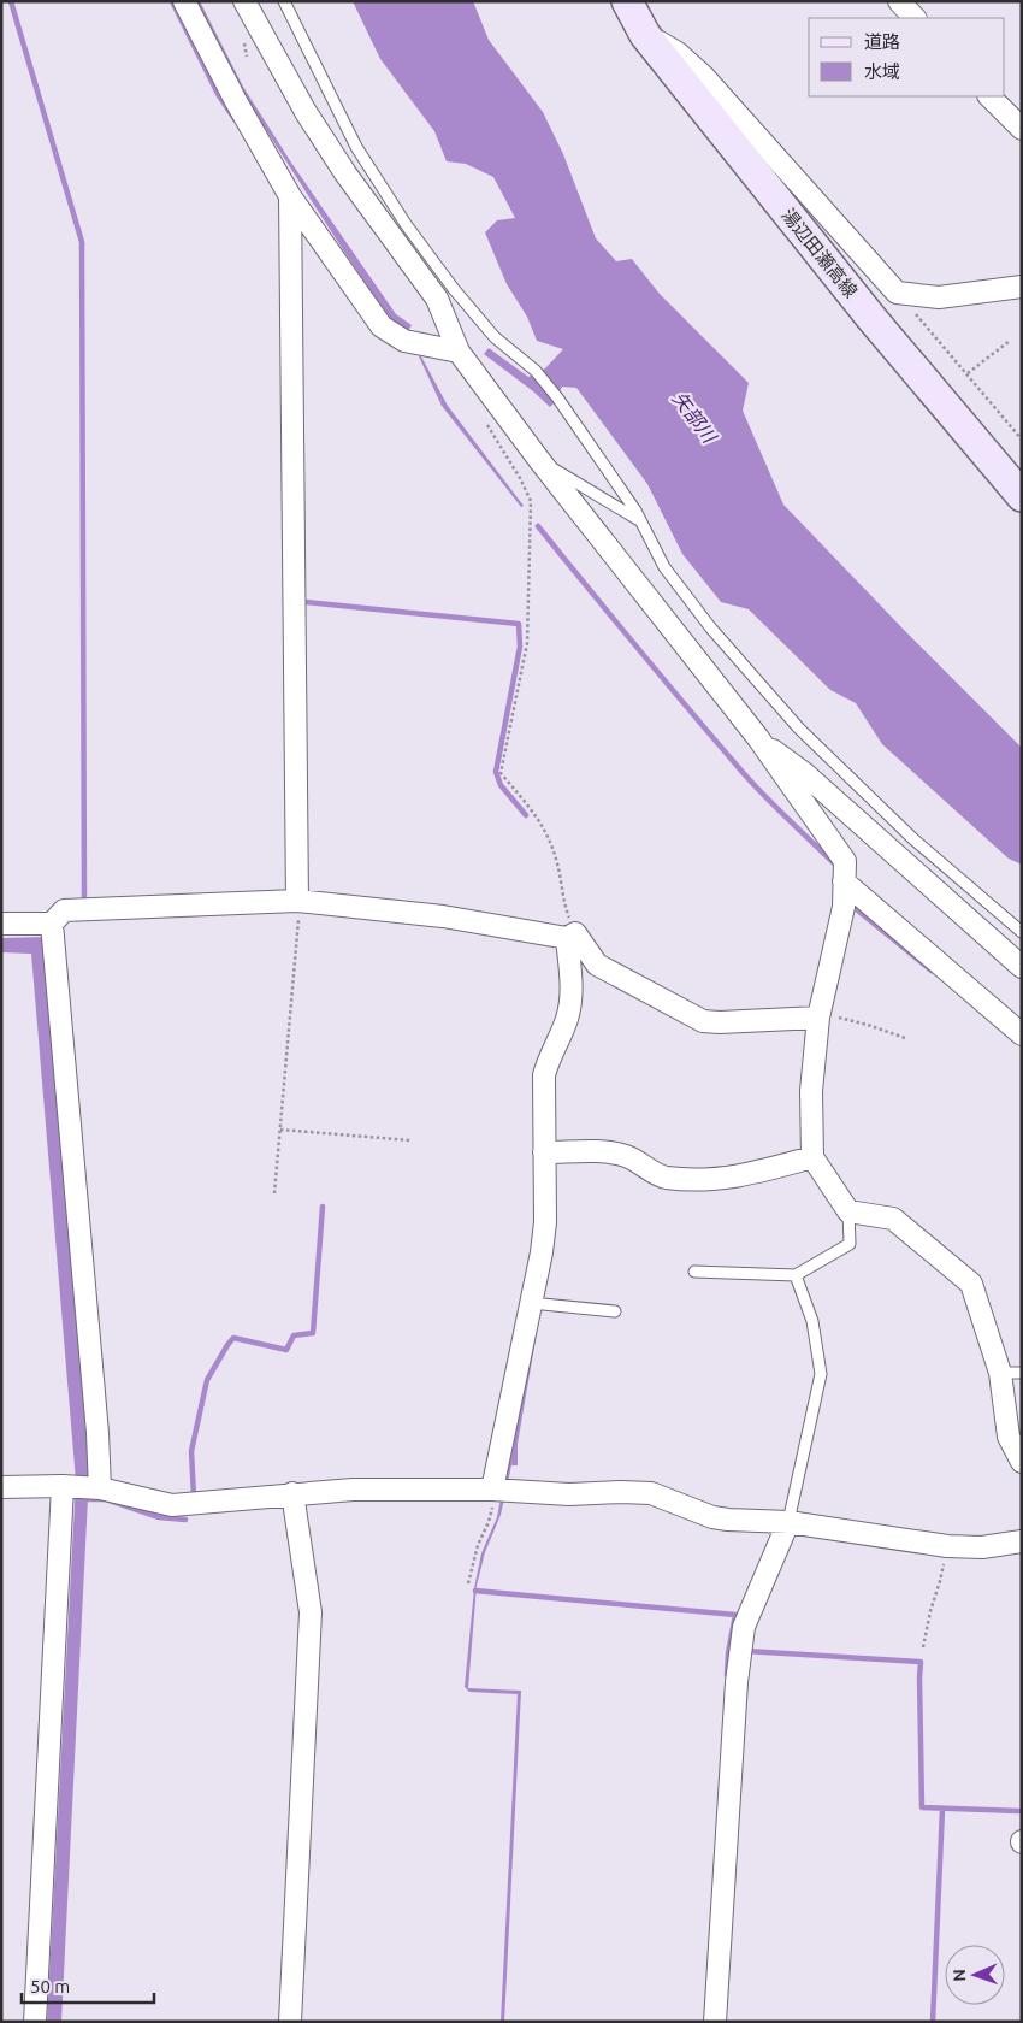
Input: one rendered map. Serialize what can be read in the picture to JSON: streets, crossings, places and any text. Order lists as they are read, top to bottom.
{
  "streets": {
    "main road": ["湯辺田瀬高線"]
  },
  "water": ["矢部川"],
  "legend": ["道路", "水域"],
  "scale_bar": "50 m",
  "north": "left"
}
